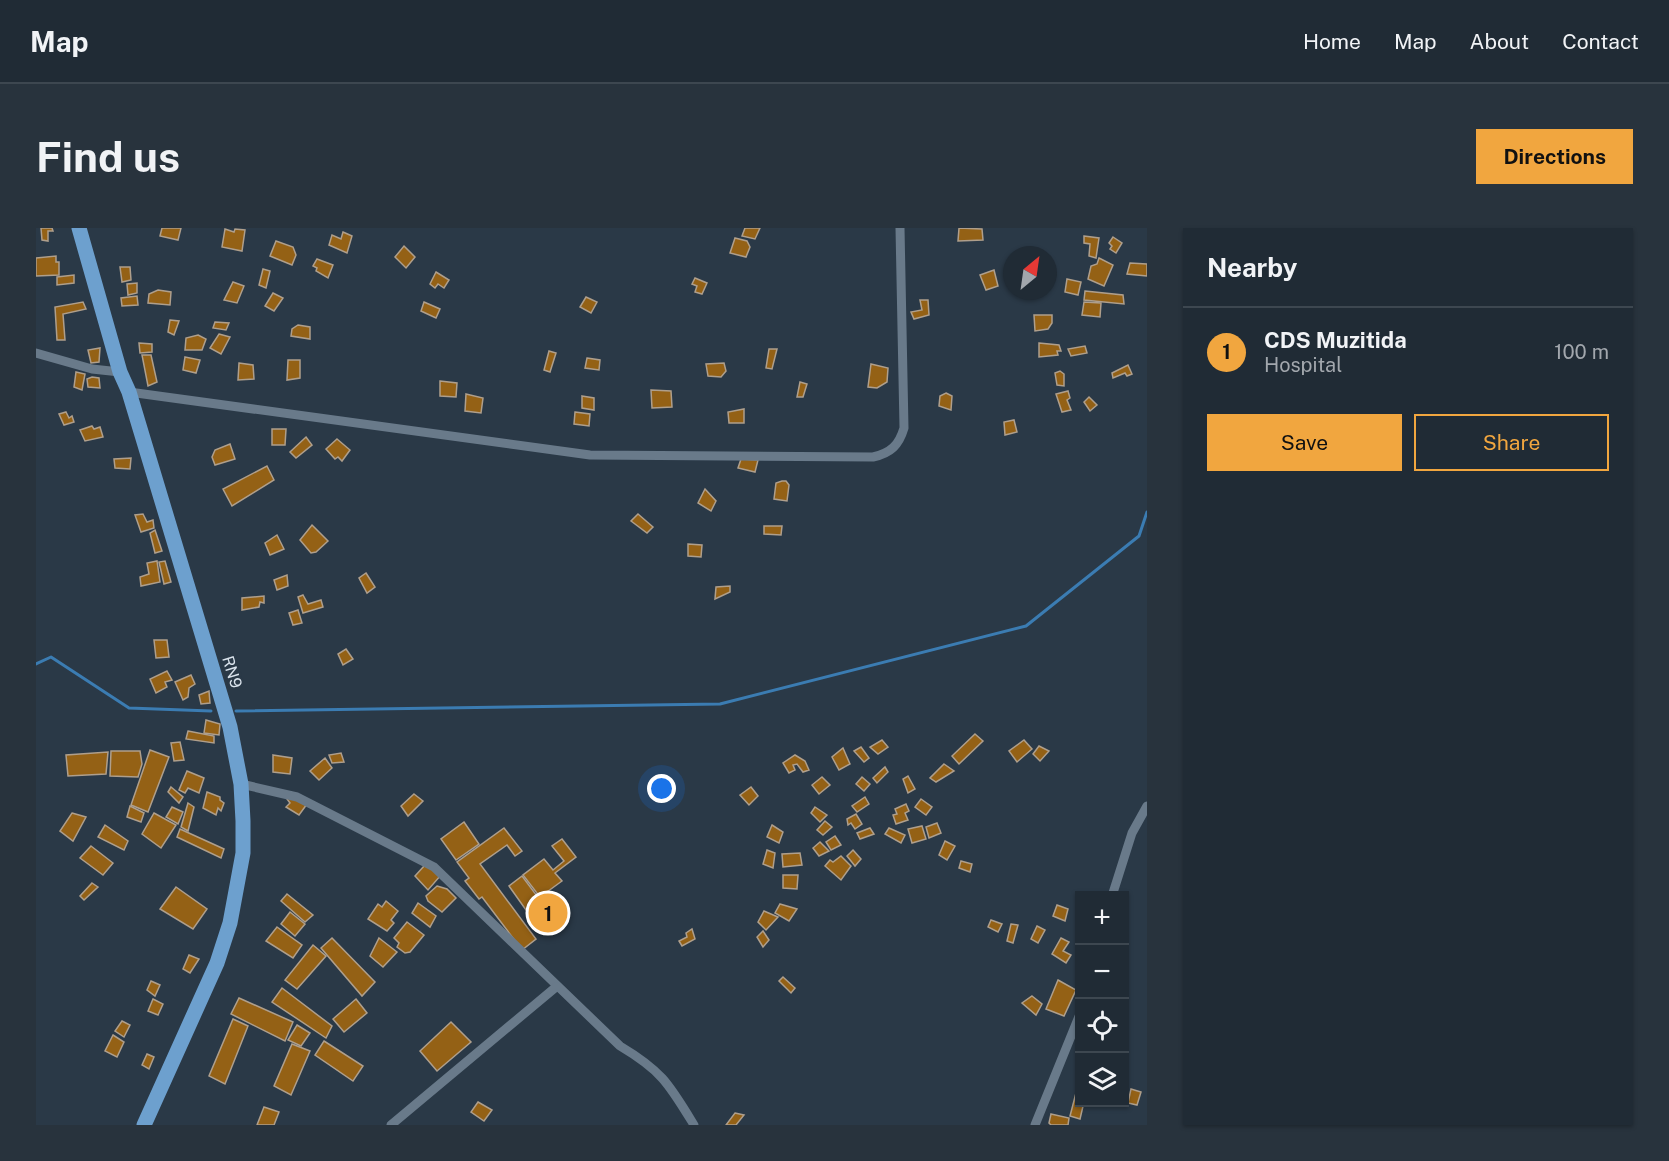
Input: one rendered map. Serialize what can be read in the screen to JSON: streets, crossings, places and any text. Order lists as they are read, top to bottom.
{
  "streets": {
    "main road": ["RN9"]
  },
  "north": "top right",
  "page": {
    "header": "Map",
    "nav": [
      "Home",
      "Map",
      "About",
      "Contact"
    ],
    "buttons": [
      "Directions",
      ["Save", "Share"]
    ],
    "title": "Find us",
    "heading": "Nearby",
    "list": [
      {
        "mark": "1",
        "name": "CDS Muzitida",
        "note": "Hospital",
        "value": "100 m"
      }
    ],
    "map_buttons": ["+", "−"],
    "pins": "1"
  }
}
